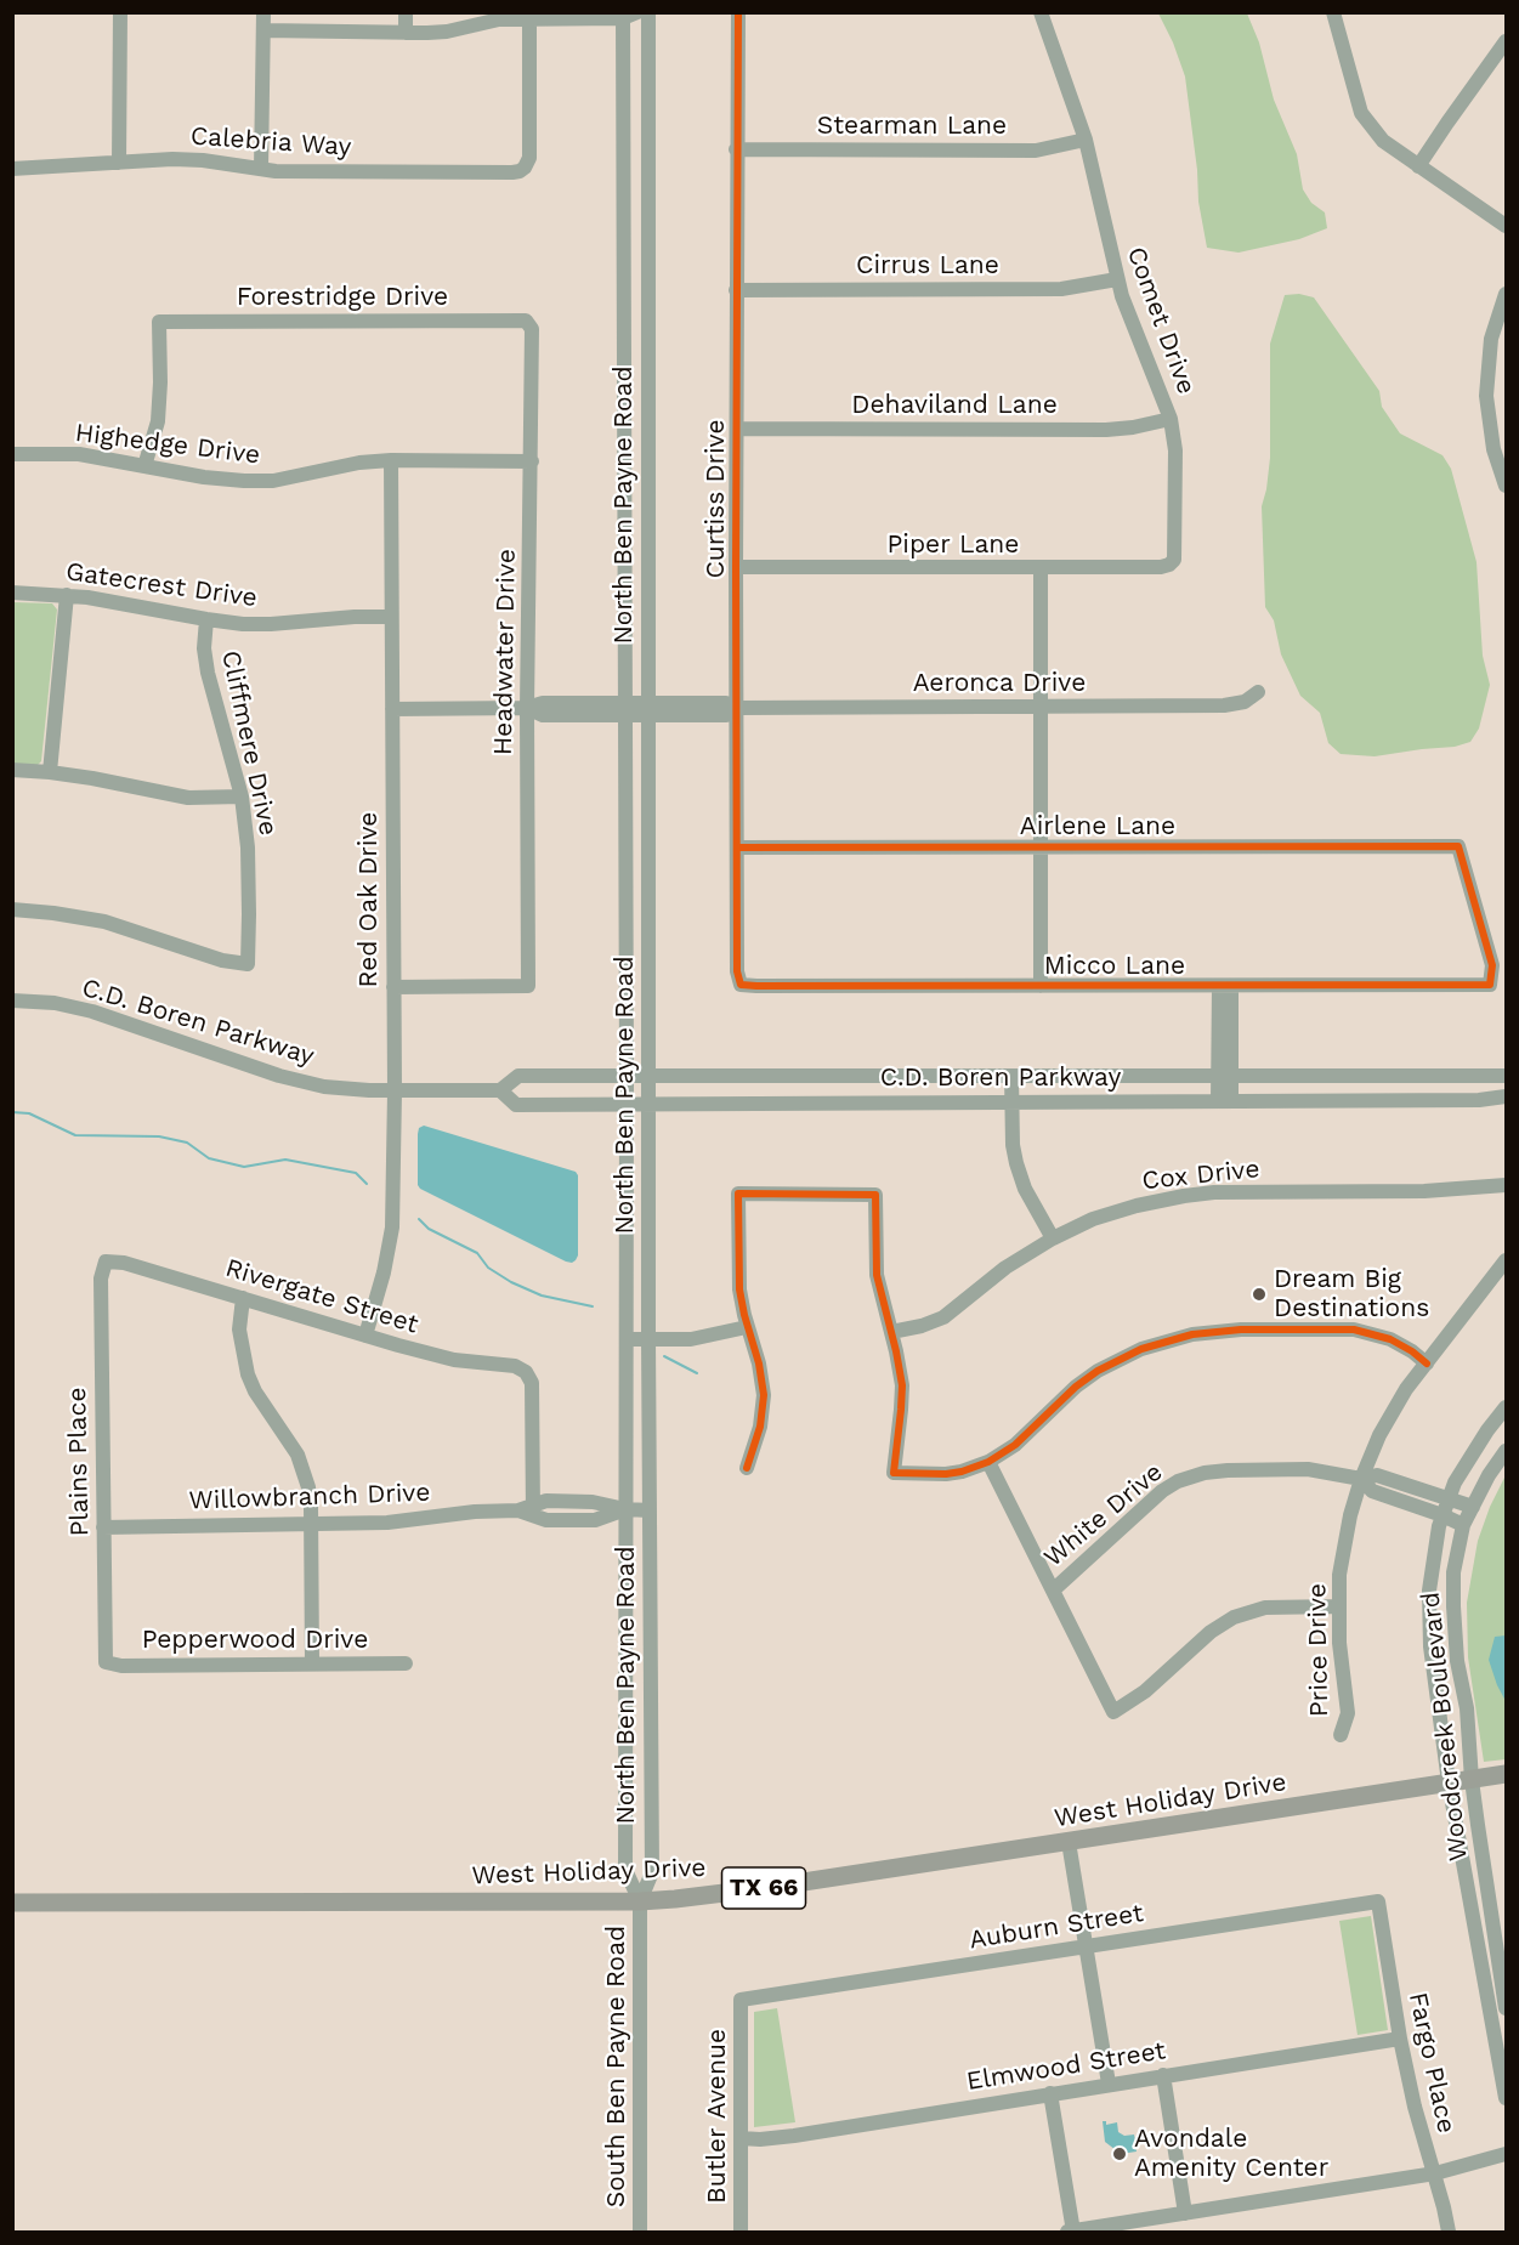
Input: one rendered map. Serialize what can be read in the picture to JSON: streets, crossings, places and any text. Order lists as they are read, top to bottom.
{
  "streets": {
    "main road": ["West Holiday Drive", "TX 66"],
    "street": [
      "Stearman Lane",
      "Calebria Way",
      "Cirrus Lane",
      "Forestridge Drive",
      "Comet Drive",
      "Dehaviland Lane",
      "Highedge Drive",
      "Curtiss Drive",
      "North Ben Payne Road",
      "Piper Lane",
      "Gatecrest Drive",
      "Headwater Drive",
      "Aeronca Drive",
      "Cliffmere Drive",
      "Airlene Lane",
      "Red Oak Drive",
      "Micco Lane",
      "C.D. Boren Parkway",
      "Cox Drive",
      "Rivergate Street",
      "Plains Place",
      "Willowbranch Drive",
      "White Drive",
      "Pepperwood Drive",
      "Price Drive",
      "Woodcreek Boulevard",
      "Auburn Street",
      "Fargo Place",
      "South Ben Payne Road",
      "Elmwood Street",
      "Butler Avenue"
    ]
  },
  "crossings": [
    ["Stearman Lane", "Comet Drive"],
    ["Stearman Lane", "Curtiss Drive"],
    ["Cirrus Lane", "Comet Drive"],
    ["Cirrus Lane", "Curtiss Drive"],
    ["Forestridge Drive", "Highedge Drive"],
    ["Forestridge Drive", "Headwater Drive"],
    ["Comet Drive", "Dehaviland Lane"],
    ["Comet Drive", "Piper Lane"],
    ["Dehaviland Lane", "Curtiss Drive"],
    ["Highedge Drive", "Headwater Drive"],
    ["Highedge Drive", "Red Oak Drive"],
    ["Curtiss Drive", "Piper Lane"],
    ["Curtiss Drive", "Aeronca Drive"],
    ["Curtiss Drive", "Airlene Lane"],
    ["Curtiss Drive", "Micco Lane"],
    ["North Ben Payne Road", "Aeronca Drive"],
    ["North Ben Payne Road", "C.D. Boren Parkway"],
    ["North Ben Payne Road", "Willowbranch Drive"],
    ["North Ben Payne Road", "West Holiday Drive"],
    ["North Ben Payne Road", "South Ben Payne Road"],
    ["Gatecrest Drive", "Cliffmere Drive"],
    ["Gatecrest Drive", "Red Oak Drive"],
    ["Headwater Drive", "Aeronca Drive"],
    ["Headwater Drive", "Red Oak Drive"],
    ["Aeronca Drive", "Red Oak Drive"],
    ["Airlene Lane", "Micco Lane"],
    ["Red Oak Drive", "C.D. Boren Parkway"],
    ["Red Oak Drive", "Rivergate Street"],
    ["Rivergate Street", "Plains Place"],
    ["Rivergate Street", "Willowbranch Drive"],
    ["Plains Place", "Willowbranch Drive"],
    ["Plains Place", "Pepperwood Drive"],
    ["White Drive", "Price Drive"],
    ["White Drive", "Woodcreek Boulevard"],
    ["Woodcreek Boulevard", "West Holiday Drive"],
    ["West Holiday Drive", "South Ben Payne Road"],
    ["Auburn Street", "Fargo Place"],
    ["Auburn Street", "Butler Avenue"],
    ["Fargo Place", "Elmwood Street"],
    ["Elmwood Street", "Butler Avenue"]
  ],
  "places": ["Dream Big Destinations", "Avondale Amenity Center"]
}
